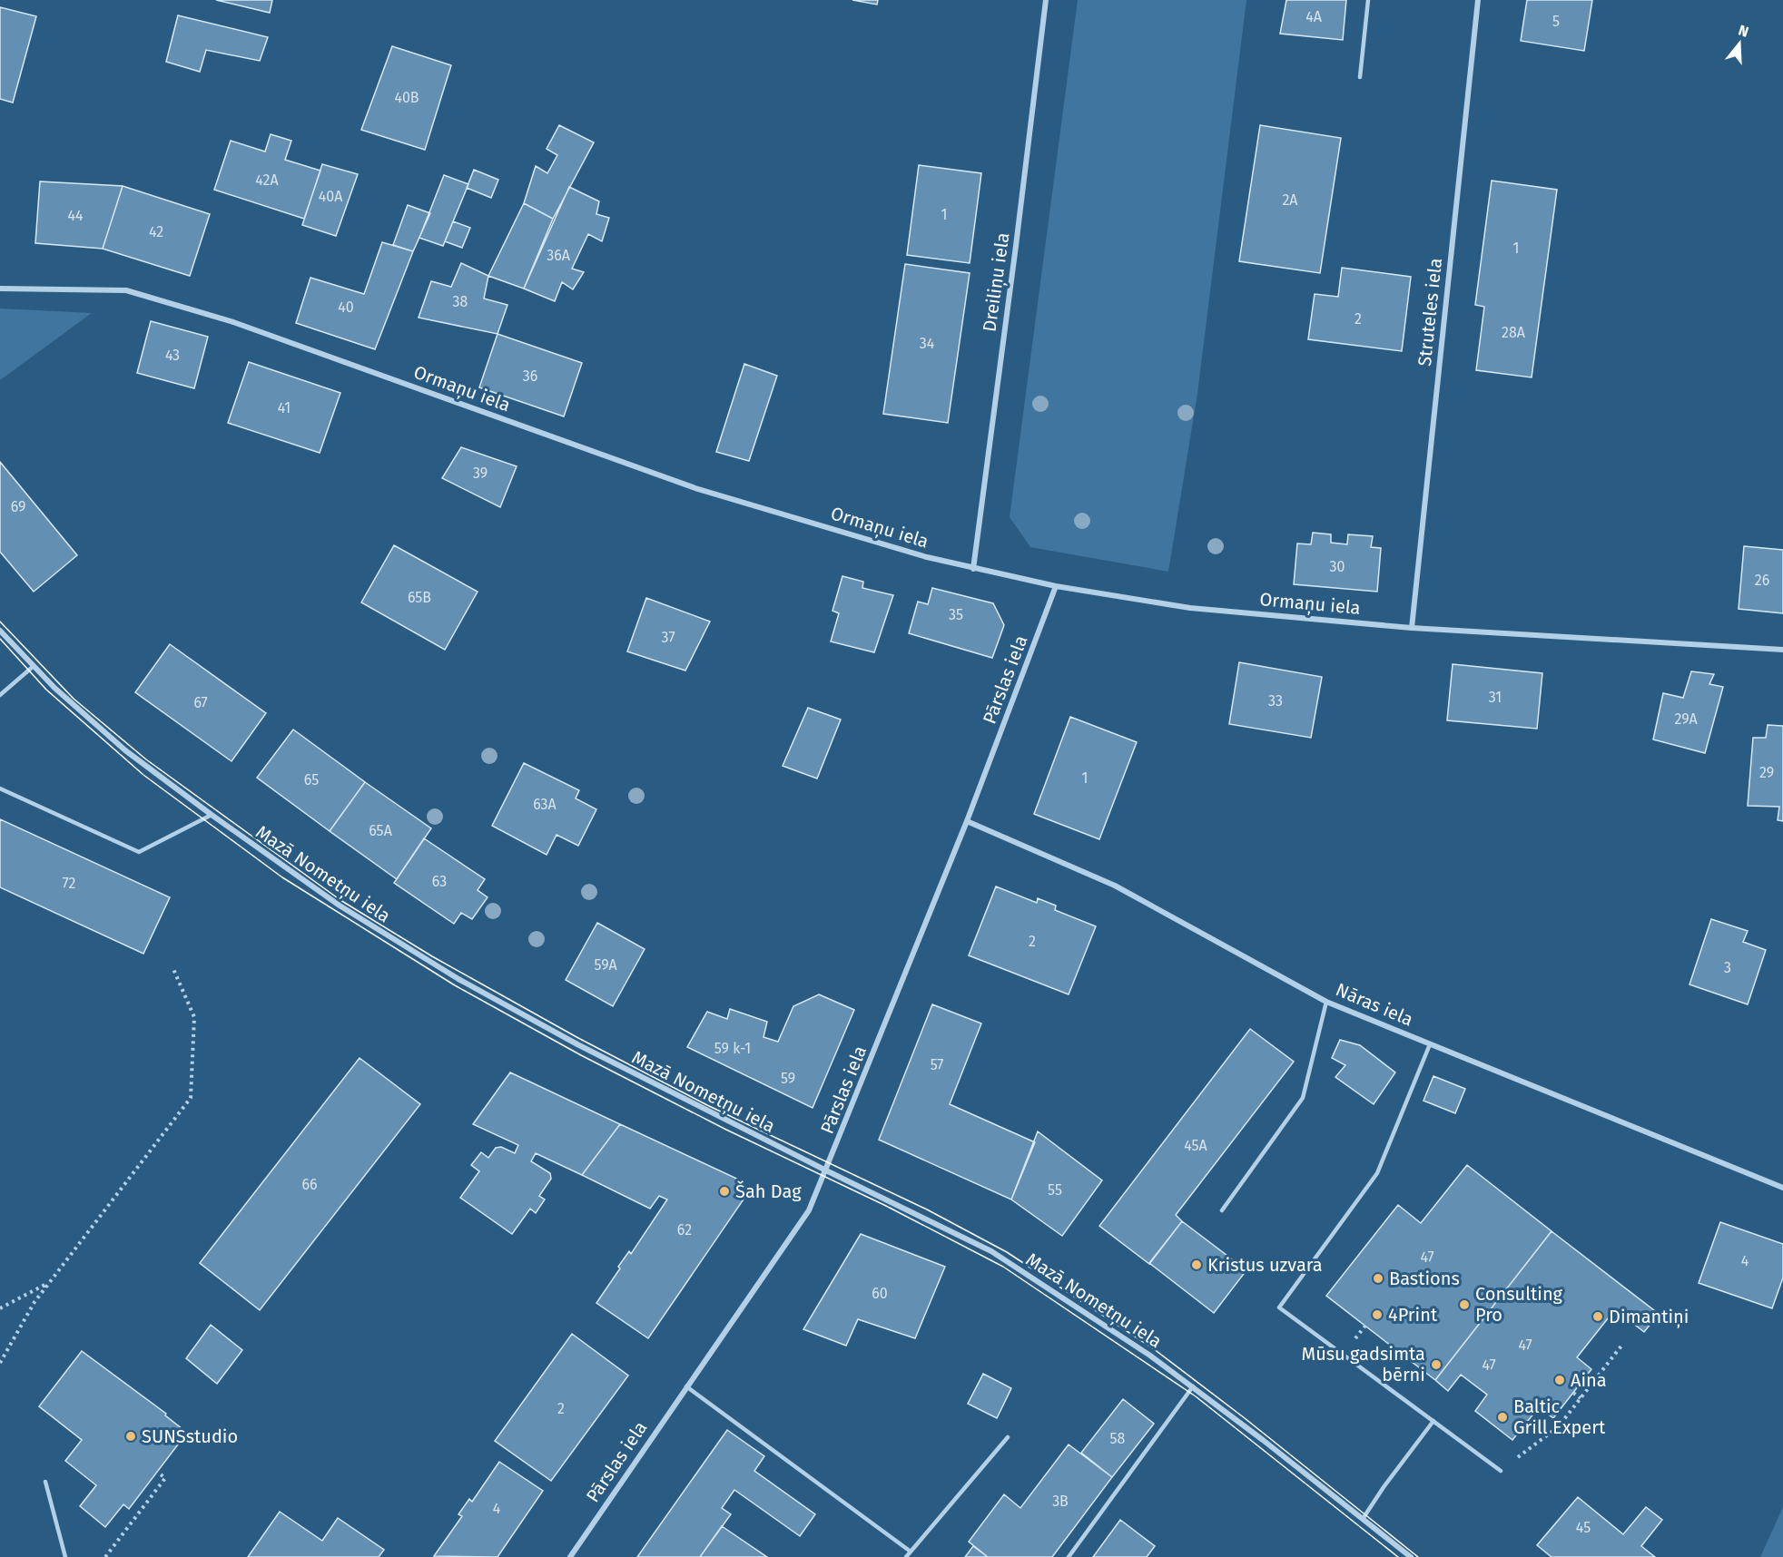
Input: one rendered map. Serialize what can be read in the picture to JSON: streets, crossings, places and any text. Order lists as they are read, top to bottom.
{
  "streets": {
    "street": [
      "Dreiliņu iela",
      "Struteles iela",
      "Ormaņu iela",
      "Pārslas iela",
      "Mazā Nometņu iela",
      "Nāras iela"
    ]
  },
  "crossings": [
    ["Dreiliņu iela", "Ormaņu iela"],
    ["Struteles iela", "Ormaņu iela"],
    ["Ormaņu iela", "Pārslas iela"],
    ["Pārslas iela", "Mazā Nometņu iela"],
    ["Pārslas iela", "Nāras iela"]
  ],
  "places": [
    "Šah Dag",
    "Kristus uzvara",
    "Bastions",
    "Consulting Pro",
    "4Print",
    "Dimantiņi",
    "Mūsu gadsimta bērni",
    "Aina",
    "Baltic Grill Expert",
    "SUNSstudio"
  ],
  "house_numbers": [
    "4A",
    "5",
    "40B",
    "42A",
    "40A",
    "2A",
    "1",
    "44",
    "42",
    "1",
    "36A",
    "38",
    "40",
    "2",
    "28A",
    "34",
    "43",
    "36",
    "41",
    "39",
    "69",
    "30",
    "26",
    "65B",
    "35",
    "37",
    "31",
    "33",
    "67",
    "29A",
    "29",
    "1",
    "65",
    "63A",
    "65A",
    "63",
    "72",
    "2",
    "59A",
    "3",
    "59 k-1",
    "57",
    "59",
    "45A",
    "66",
    "55",
    "62",
    "47",
    "4",
    "60",
    "47",
    "47",
    "2",
    "58",
    "3B",
    "4",
    "45"
  ],
  "north": "top"
}
